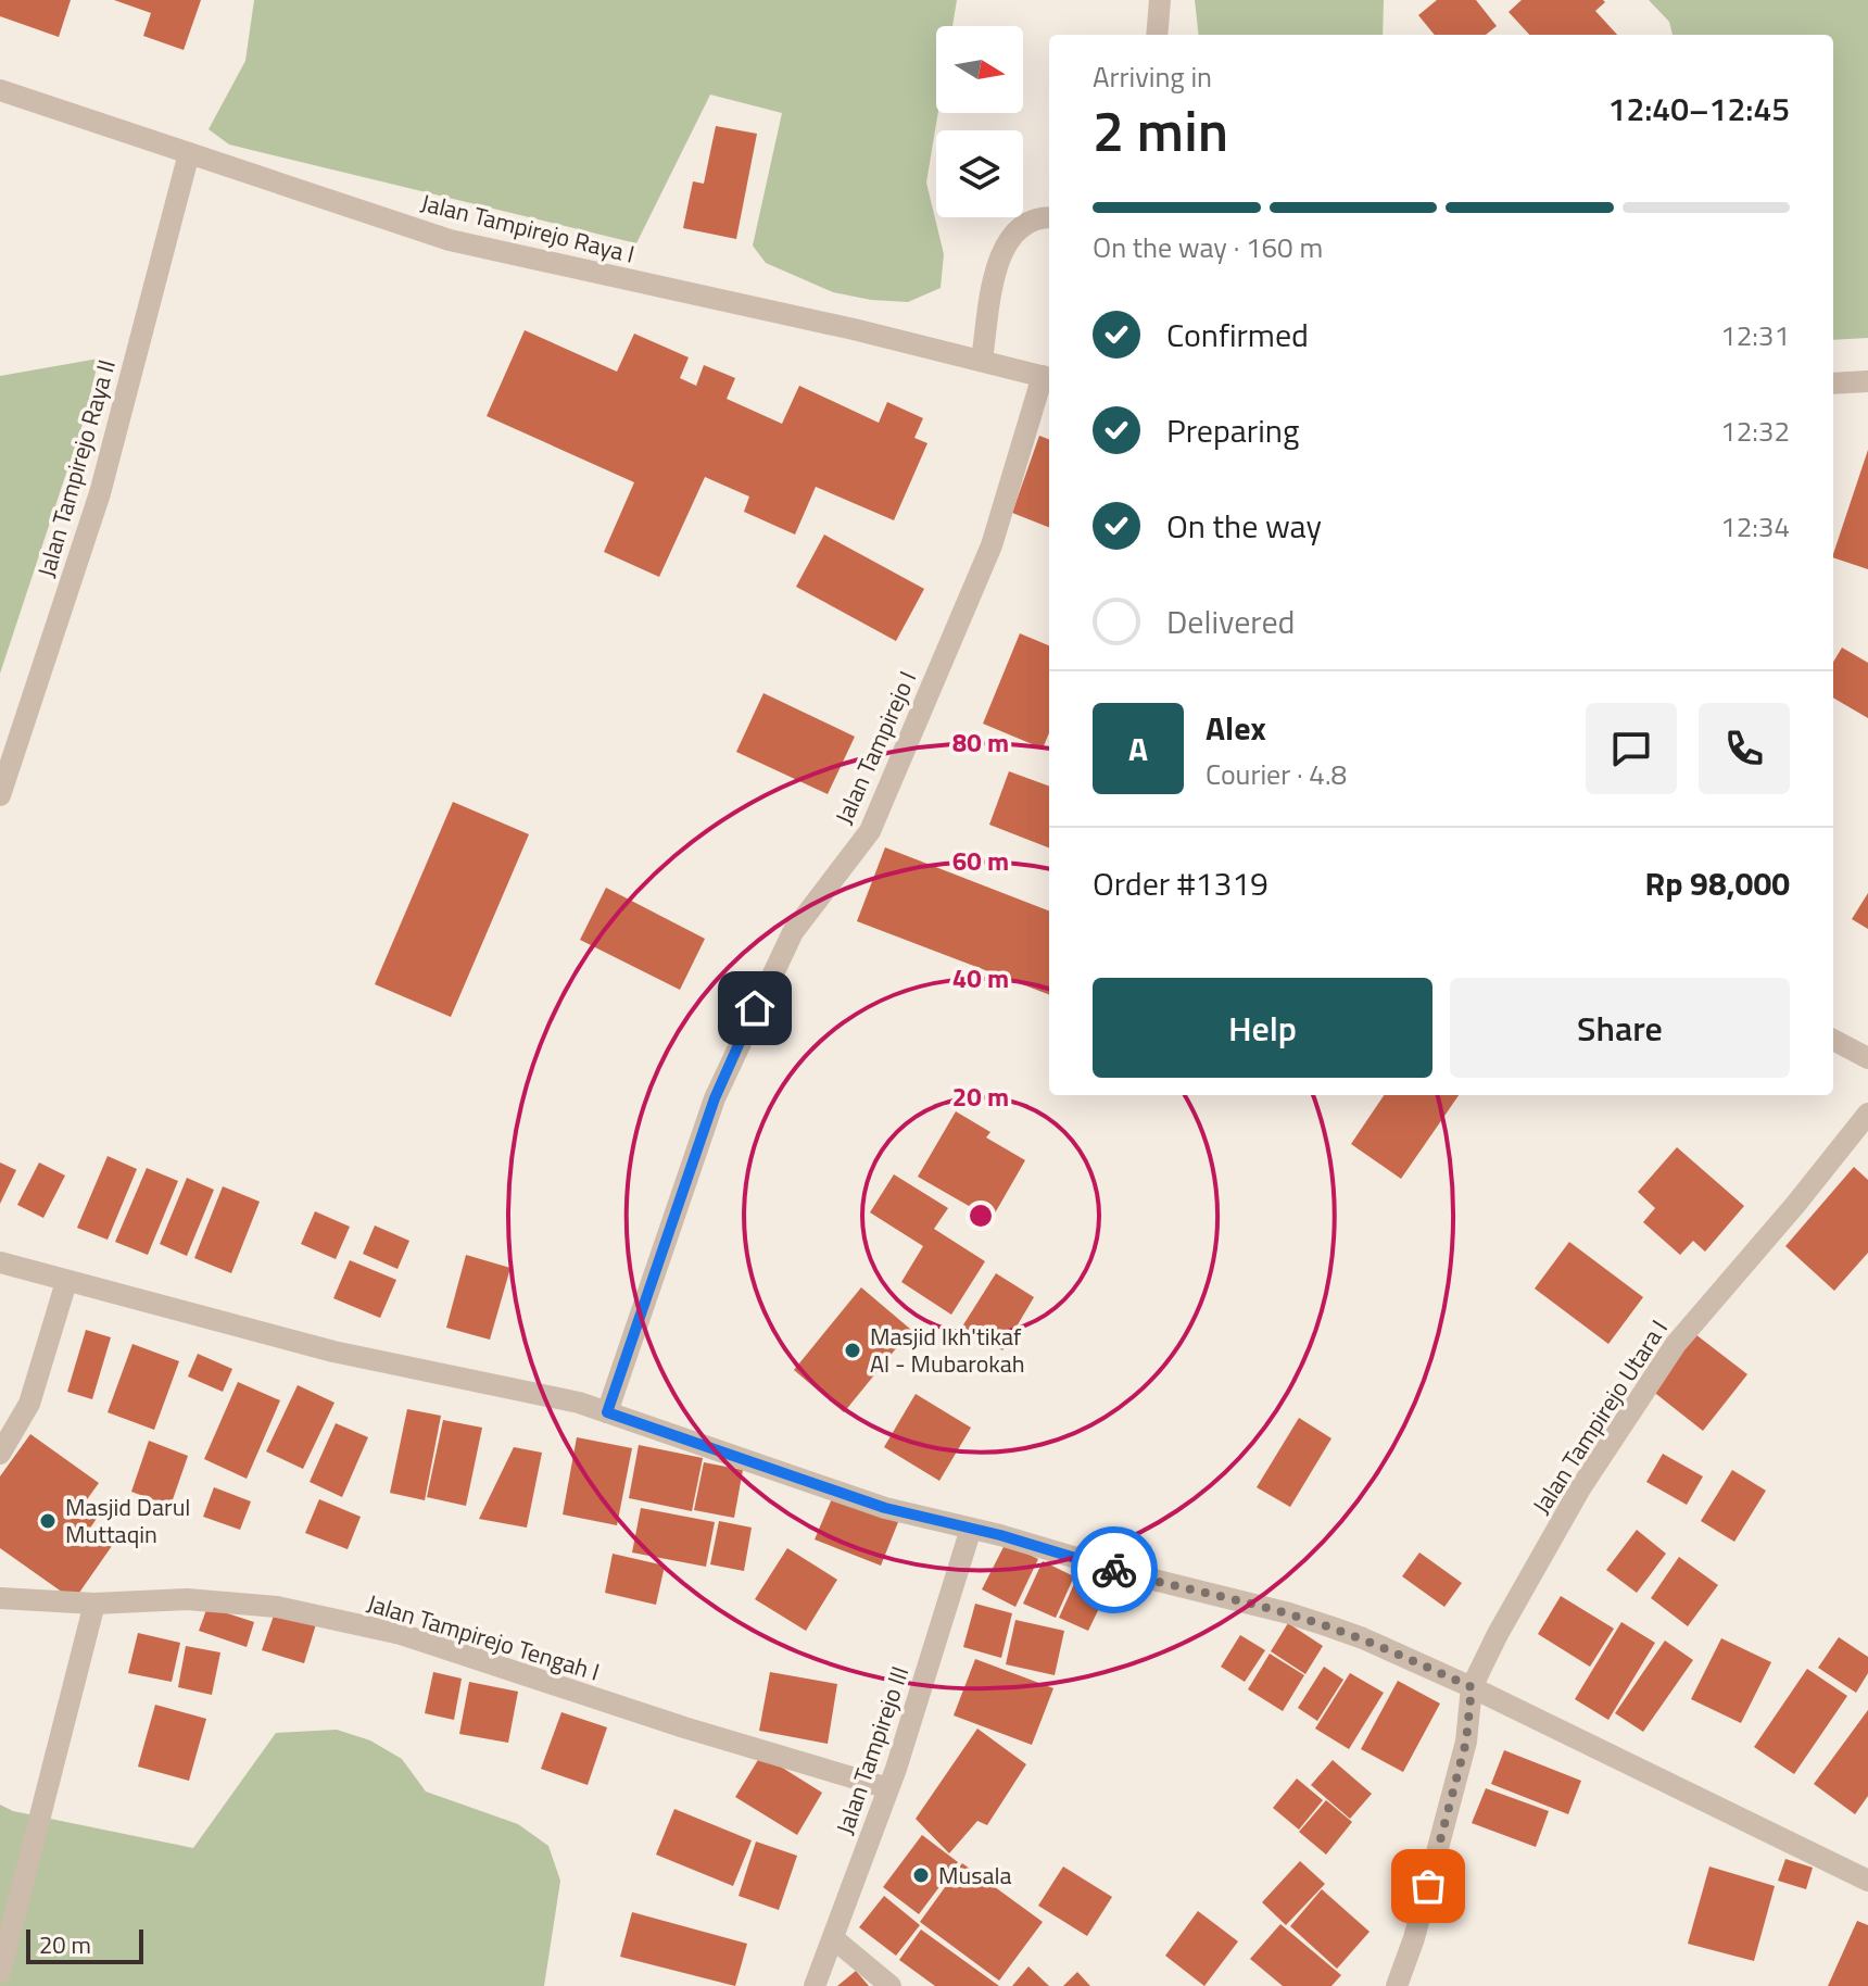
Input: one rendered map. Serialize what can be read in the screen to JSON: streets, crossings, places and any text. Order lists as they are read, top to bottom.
{
  "streets": {
    "street": [
      "Jalan Tampirejo Raya I",
      "Jalan Tampirejo Raya II",
      "Jalan Tampirejo I",
      "Jalan Tampirejo Utara I",
      "Jalan Tampirejo Tengah I",
      "Jalan Tampirejo III"
    ]
  },
  "crossings": [
    ["Jalan Tampirejo Raya I", "Jalan Tampirejo Raya II"],
    ["Jalan Tampirejo Raya I", "Jalan Tampirejo I"],
    ["Jalan Tampirejo Tengah I", "Jalan Tampirejo III"]
  ],
  "places": ["Masjid Ikh'tikaf Al - Mubarokah", "Masjid Darul Muttaqin", "Musala"],
  "scale_bar": "20 m",
  "north": "right",
  "page": {
    "heading": ["2 min", "Arriving in", "12:40–12:45"],
    "panel": [
      "Alex",
      "Courier · 4.8",
      "Order #1319",
      "Rp 98,000"
    ],
    "bar": "On the way · 160 m",
    "list": [
      ["Confirmed", "12:31"],
      ["Preparing", "12:32"],
      ["On the way", "12:34"],
      "Delivered"
    ],
    "round": "A",
    "buttons": ["Help", "Share"],
    "scale": "20 m"
  },
  "rings": [
    "80 m",
    "60 m",
    "40 m",
    "20 m"
  ]
}
